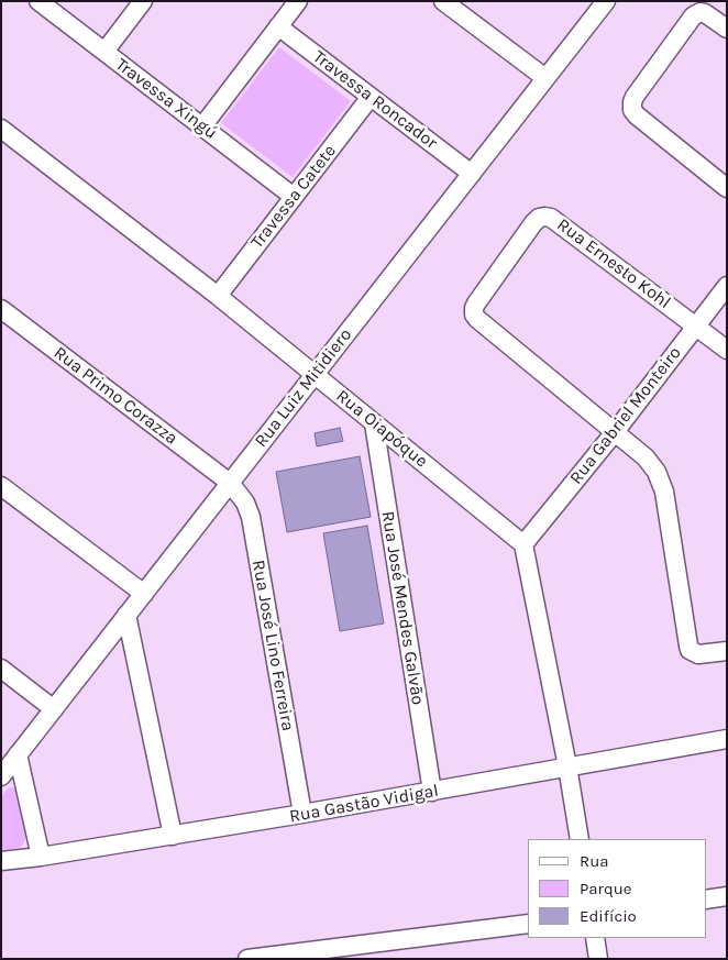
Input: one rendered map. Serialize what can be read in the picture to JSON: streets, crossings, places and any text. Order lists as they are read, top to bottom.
{
  "streets": {
    "street": [
      "Travessa Xingú",
      "Travessa Roncador",
      "Travessa Catete",
      "Rua Ernesto Kohl",
      "Rua Luiz Mitidiero",
      "Rua Primo Corazza",
      "Rua Gabriel Monteiro",
      "Rua Oiapóque",
      "Rua José Mendes Galvão",
      "Rua José Lino Ferreira",
      "Rua Gastão Vidigal"
    ]
  },
  "crossings": [
    ["Travessa Xingú", "Travessa Catete"],
    ["Travessa Roncador", "Travessa Catete"],
    ["Travessa Roncador", "Rua Luiz Mitidiero"],
    ["Travessa Catete", "Rua Oiapóque"],
    ["Rua Ernesto Kohl", "Rua Gabriel Monteiro"],
    ["Rua Luiz Mitidiero", "Rua Primo Corazza"],
    ["Rua Luiz Mitidiero", "Rua Oiapóque"],
    ["Rua Luiz Mitidiero", "Rua José Lino Ferreira"],
    ["Rua Primo Corazza", "Rua José Lino Ferreira"],
    ["Rua Gabriel Monteiro", "Rua Oiapóque"],
    ["Rua Oiapóque", "Rua José Mendes Galvão"],
    ["Rua José Mendes Galvão", "Rua Gastão Vidigal"],
    ["Rua José Lino Ferreira", "Rua Gastão Vidigal"]
  ],
  "legend": ["Rua", "Parque", "Edifício"]
}
